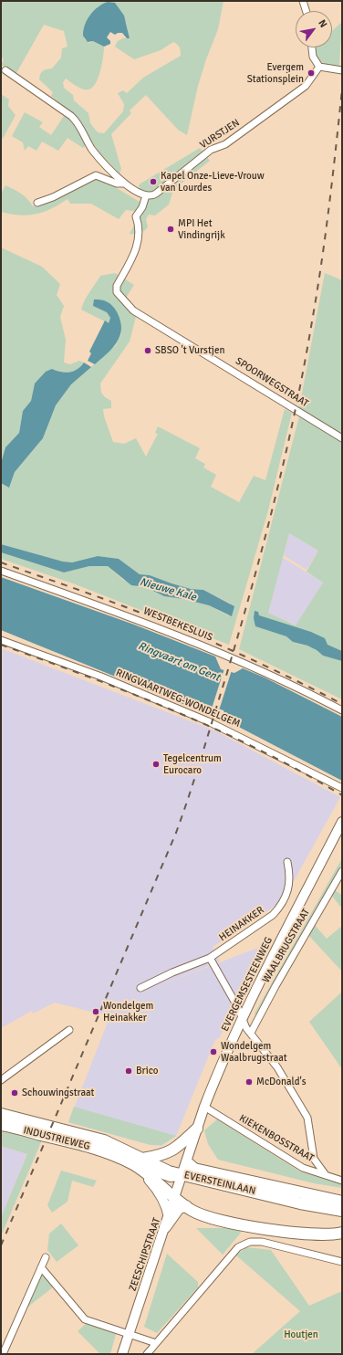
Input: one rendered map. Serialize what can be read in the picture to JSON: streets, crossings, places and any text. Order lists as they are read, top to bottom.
{
  "streets": {
    "highway": ["INDUSTRIEWEG", "EVERSTEINLAAN"],
    "main road": ["EVERGEMSESTEENWEG", "ZEESCHIPSTRAAT"],
    "street": [
      "VURSTJEN",
      "SPOORWEGSTRAAT",
      "WESTBEKESLUIS",
      "RINGVAARTWEG-WONDELGEM",
      "HEINAKKER",
      "WAALBRUGSTRAAT",
      "KIEKENBOSSTRAAT"
    ]
  },
  "crossings": [
    ["VURSTJEN", "SPOORWEGSTRAAT"],
    ["EVERGEMSESTEENWEG", "KIEKENBOSSTRAAT"],
    ["EVERGEMSESTEENWEG", "ZEESCHIPSTRAAT"],
    ["INDUSTRIEWEG", "EVERSTEINLAAN"],
    ["INDUSTRIEWEG", "ZEESCHIPSTRAAT"],
    ["EVERSTEINLAAN", "ZEESCHIPSTRAAT"]
  ],
  "water": ["Nieuwe Kale", "Ringvaart om Gent"],
  "parks": ["Houtjen"],
  "places": [
    "Evergem Stationsplein",
    "Kapel Onze-Lieve-Vrouw van Lourdes",
    "MPI Het Vindingrijk",
    "SBSO 't Vurstjen",
    "Tegelcentrum Eurocaro",
    "Wondelgem Heinakker",
    "Wondelgem Waalbrugstraat",
    "Brico",
    "McDonald's",
    "Schouwingstraat"
  ],
  "north": "top right"
}
